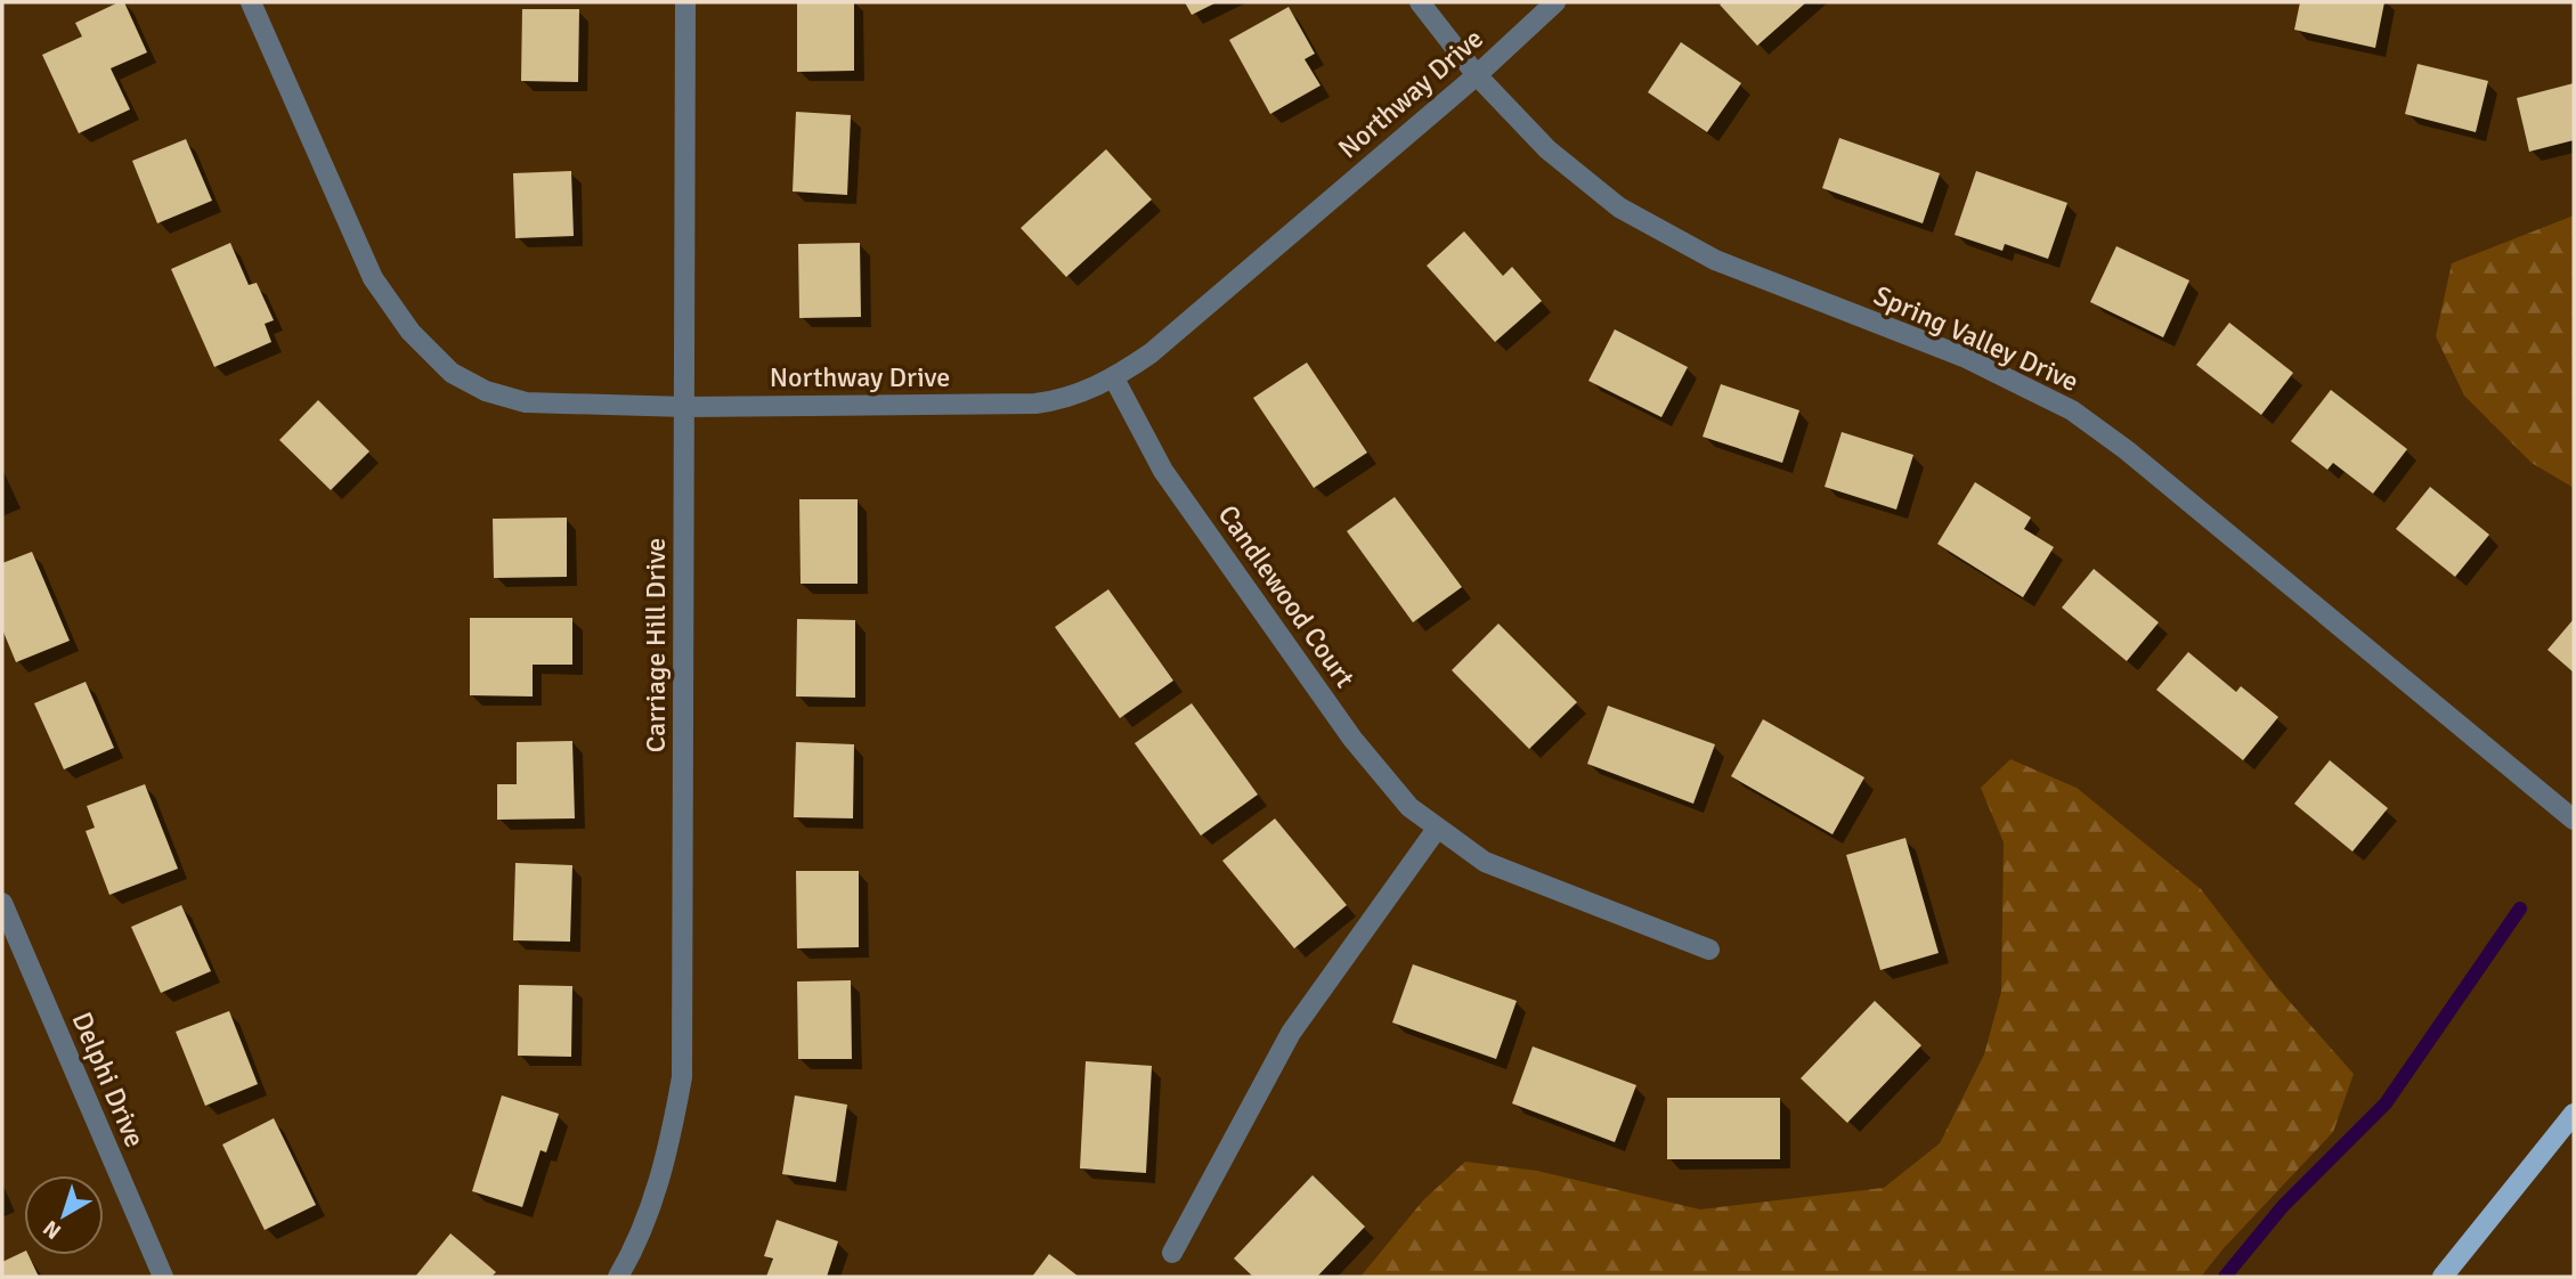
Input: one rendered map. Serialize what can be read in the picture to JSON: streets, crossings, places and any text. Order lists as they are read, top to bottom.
{
  "streets": {
    "street": [
      "Northway Drive",
      "Spring Valley Drive",
      "Candlewood Court",
      "Carriage Hill Drive",
      "Delphi Drive"
    ]
  },
  "crossings": [
    ["Northway Drive", "Spring Valley Drive"],
    ["Northway Drive", "Candlewood Court"],
    ["Northway Drive", "Carriage Hill Drive"]
  ],
  "north": "bottom left"
}
